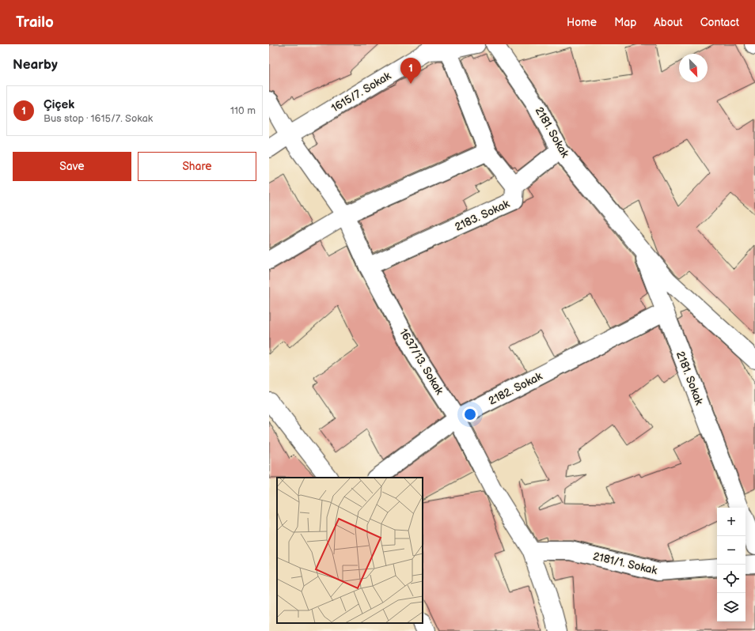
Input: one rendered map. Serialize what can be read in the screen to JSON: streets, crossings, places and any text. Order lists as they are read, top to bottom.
{
  "streets": {
    "street": [
      "1615/7. Sokak",
      "2181. Sokak",
      "2183. Sokak",
      "1637/13. Sokak",
      "2182. Sokak",
      "2181/1. Sokak"
    ]
  },
  "crossings": [
    ["1615/7. Sokak", "2183. Sokak"],
    ["1615/7. Sokak", "1637/13. Sokak"],
    ["2181. Sokak", "2182. Sokak"],
    ["2183. Sokak", "1637/13. Sokak"],
    ["1637/13. Sokak", "2182. Sokak"],
    ["1637/13. Sokak", "2181/1. Sokak"]
  ],
  "north": "bottom right",
  "page": {
    "header": "Trailo",
    "nav": [
      "Home",
      "Map",
      "About",
      "Contact"
    ],
    "heading": "Nearby",
    "pins": "1",
    "list": [
      {
        "mark": "1",
        "name": "Çiçek",
        "note": "Bus stop · 1615/7. Sokak",
        "value": "110 m"
      }
    ],
    "buttons": ["Save", "Share"],
    "map_buttons": ["+", "−"]
  }
}
